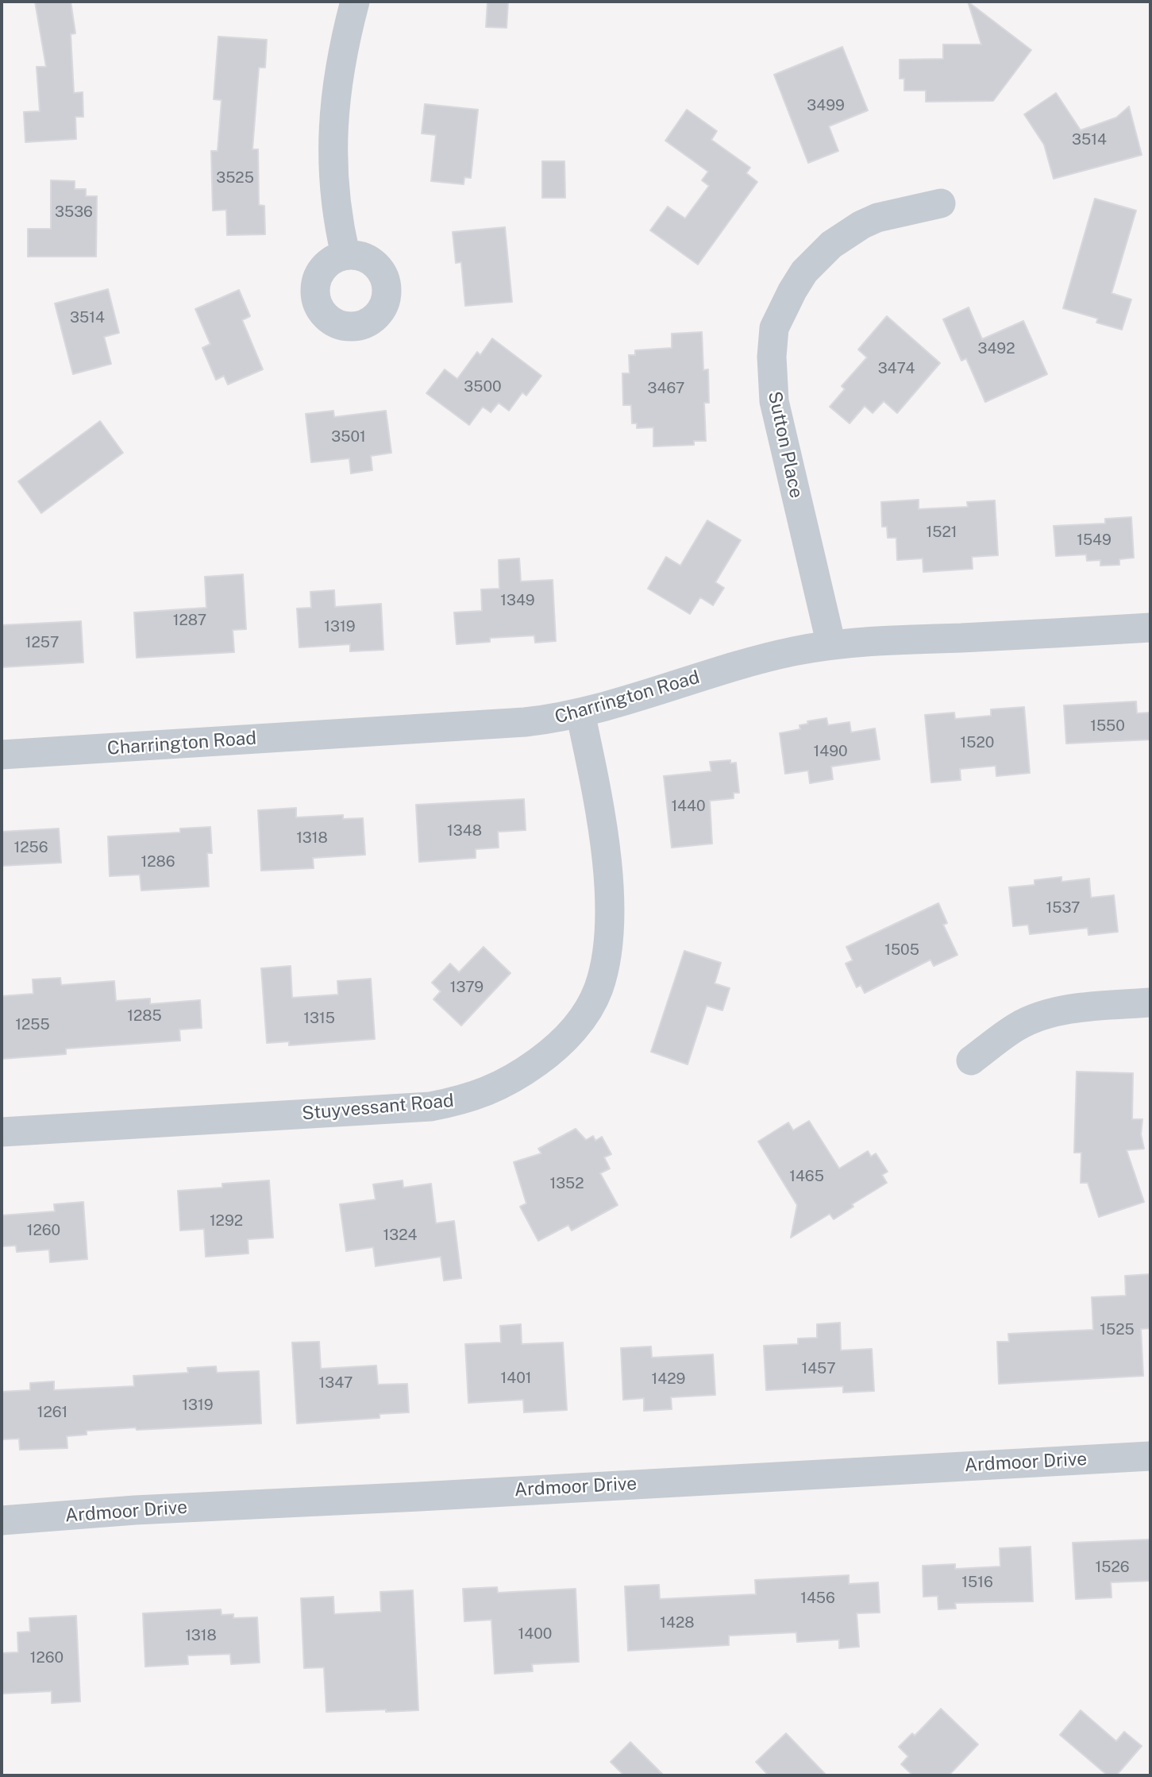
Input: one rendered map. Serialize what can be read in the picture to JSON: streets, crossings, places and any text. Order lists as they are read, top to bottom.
{
  "streets": {
    "street": [
      "Sutton Place",
      "Charrington Road",
      "Stuyvessant Road",
      "Ardmoor Drive"
    ]
  },
  "crossings": [
    ["Sutton Place", "Charrington Road"],
    ["Charrington Road", "Stuyvessant Road"]
  ],
  "house_numbers": [
    "3499",
    "3514",
    "3525",
    "3536",
    "3514",
    "3492",
    "3474",
    "3500",
    "3467",
    "3501",
    "1521",
    "1549",
    "1349",
    "1287",
    "1319",
    "1257",
    "1550",
    "1520",
    "1490",
    "1440",
    "1348",
    "1318",
    "1256",
    "1286",
    "1537",
    "1505",
    "1379",
    "1285",
    "1315",
    "1255",
    "1465",
    "1352",
    "1292",
    "1260",
    "1324",
    "1525",
    "1457",
    "1401",
    "1429",
    "1347",
    "1319",
    "1261",
    "1526",
    "1516",
    "1456",
    "1428",
    "1400",
    "1318",
    "1260"
  ]
}
